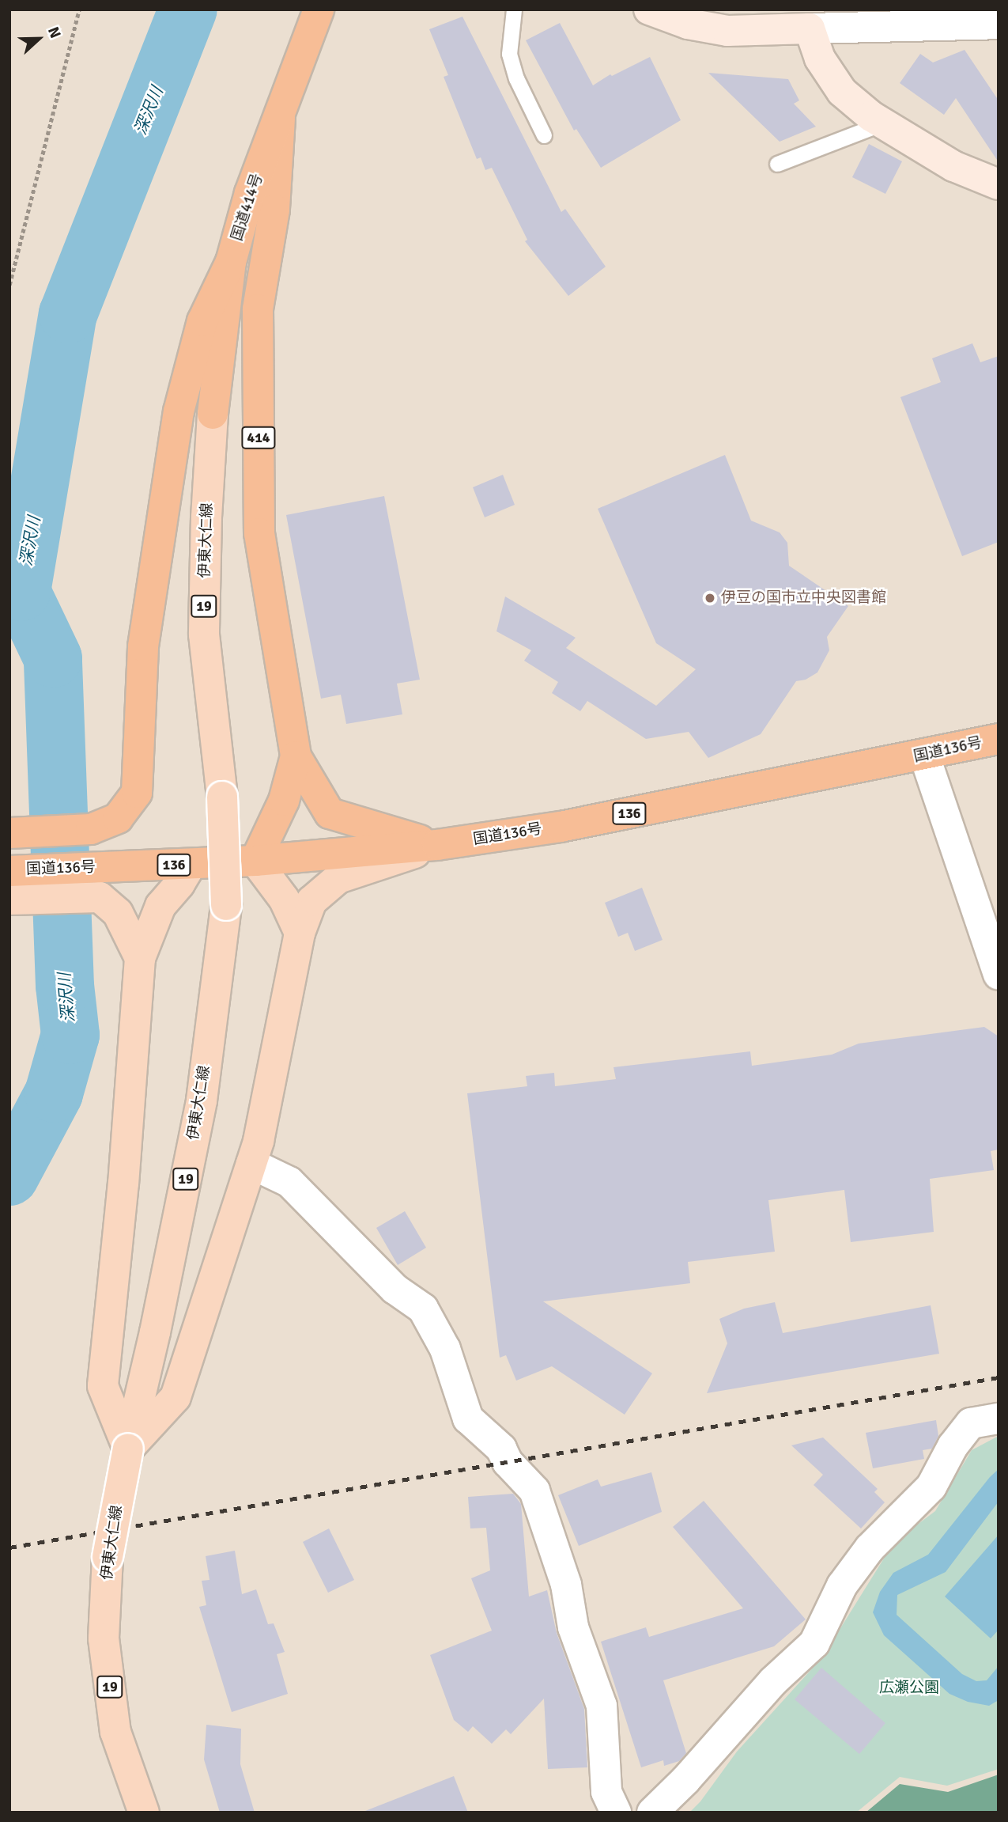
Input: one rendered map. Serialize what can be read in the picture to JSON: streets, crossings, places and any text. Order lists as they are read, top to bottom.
{
  "streets": {
    "highway": [
      "国道414号",
      "414",
      "国道136号",
      "136"
    ],
    "main road": ["伊東大仁線", "19"]
  },
  "crossings": [
    ["国道414号", "414"],
    ["国道414号", "伊東大仁線"],
    ["414", "国道136号"]
  ],
  "water": ["深沢川"],
  "parks": ["広瀬公園"],
  "places": ["伊豆の国市立中央図書館"],
  "north": "right"
}
